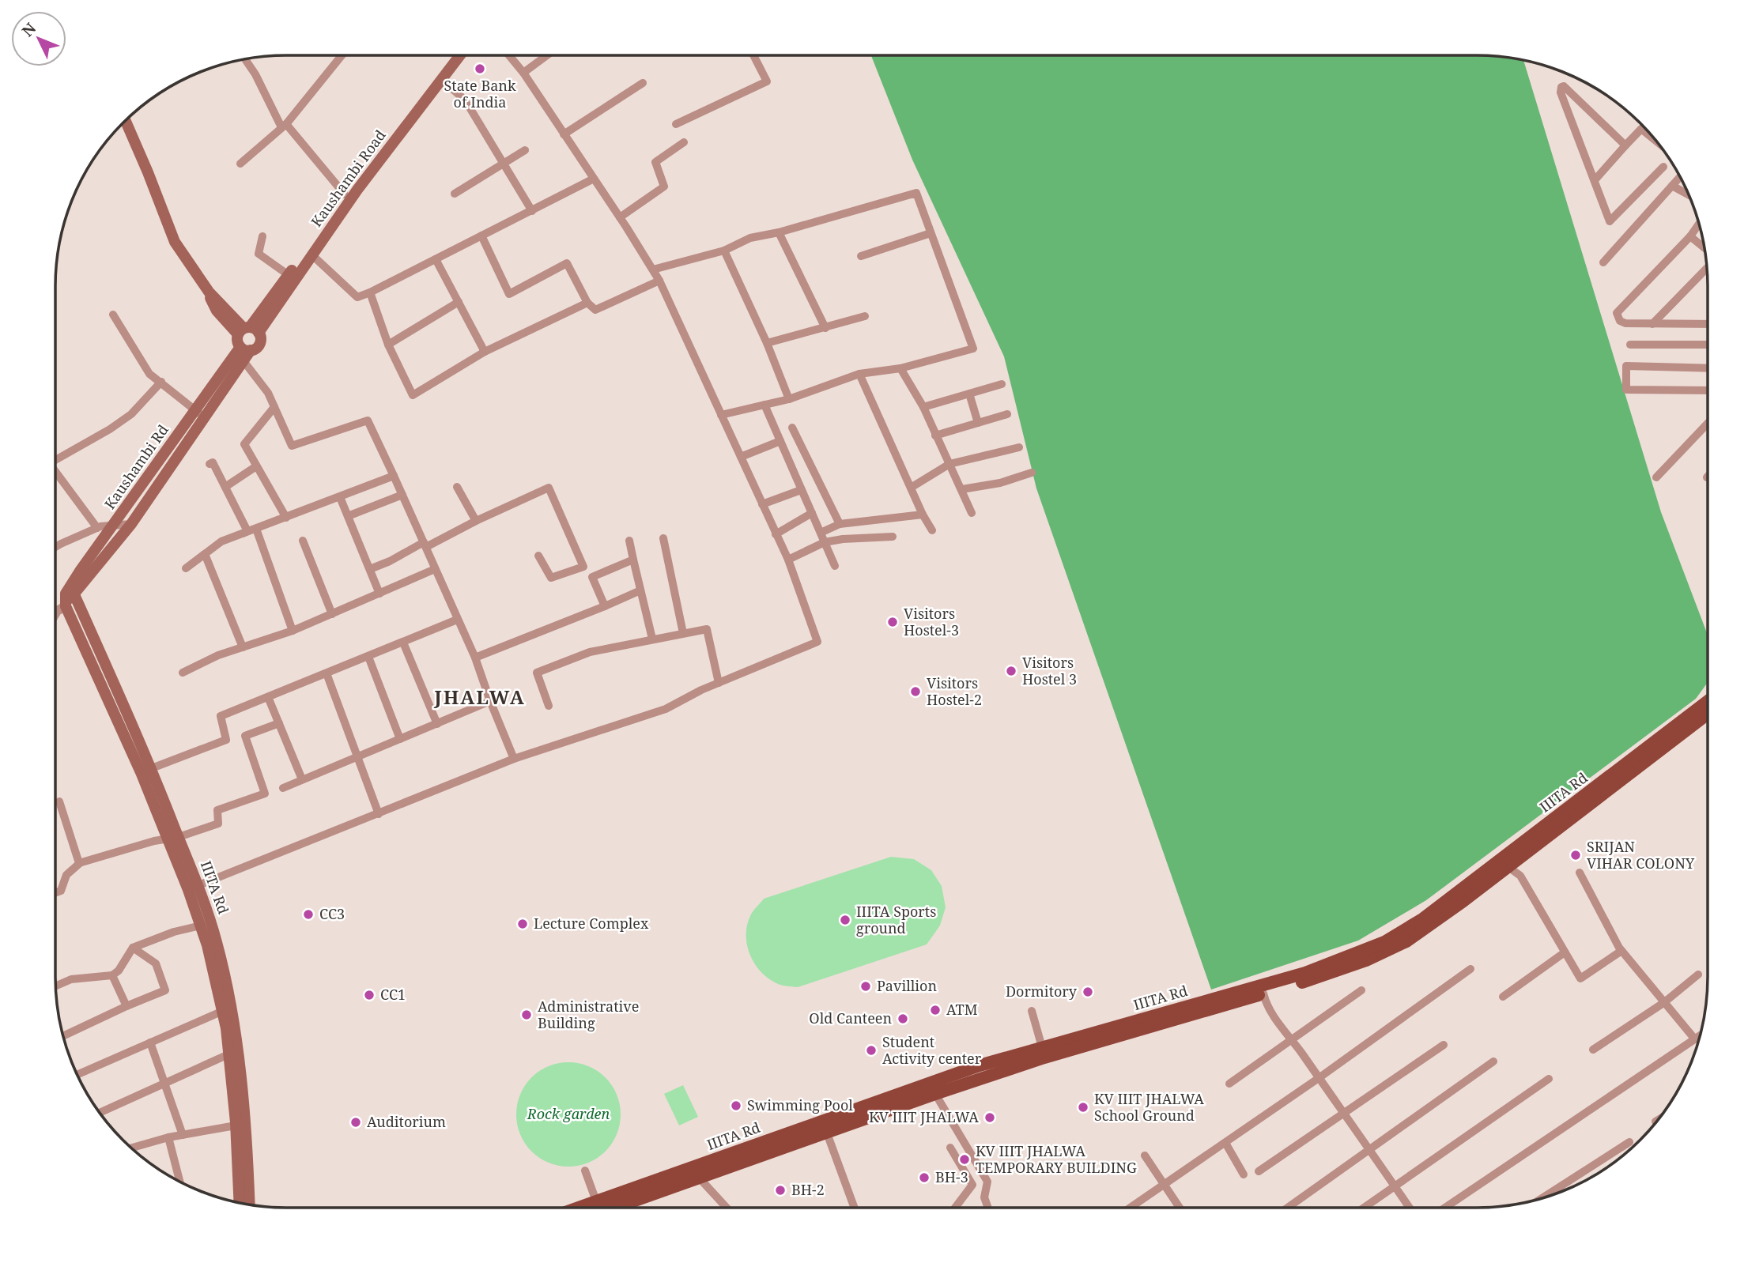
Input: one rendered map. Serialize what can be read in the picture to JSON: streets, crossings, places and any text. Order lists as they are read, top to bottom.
{
  "streets": {
    "main road": ["Kaushambi Road", "Kaushambi Rd", "IIITA Rd"]
  },
  "crossings": [
    ["Kaushambi Rd", "IIITA Rd"]
  ],
  "districts": ["JHALWA"],
  "parks": ["Rock garden"],
  "places": [
    "State Bank of India",
    "Visitors Hostel-3",
    "Visitors Hostel 3",
    "Visitors Hostel-2",
    "SRIJAN VIHAR COLONY",
    "CC3",
    "IIITA Sports ground",
    "Lecture Complex",
    "Pavillion",
    "Dormitory",
    "CC1",
    "ATM",
    "Administrative Building",
    "Old Canteen",
    "Student Activity center",
    "Swimming Pool",
    "KV IIIT JHALWA School Ground",
    "KV IIIT JHALWA",
    "Auditorium",
    "KV IIIT JHALWA TEMPORARY BUILDING",
    "BH-3",
    "BH-2"
  ],
  "north": "top left"
}
